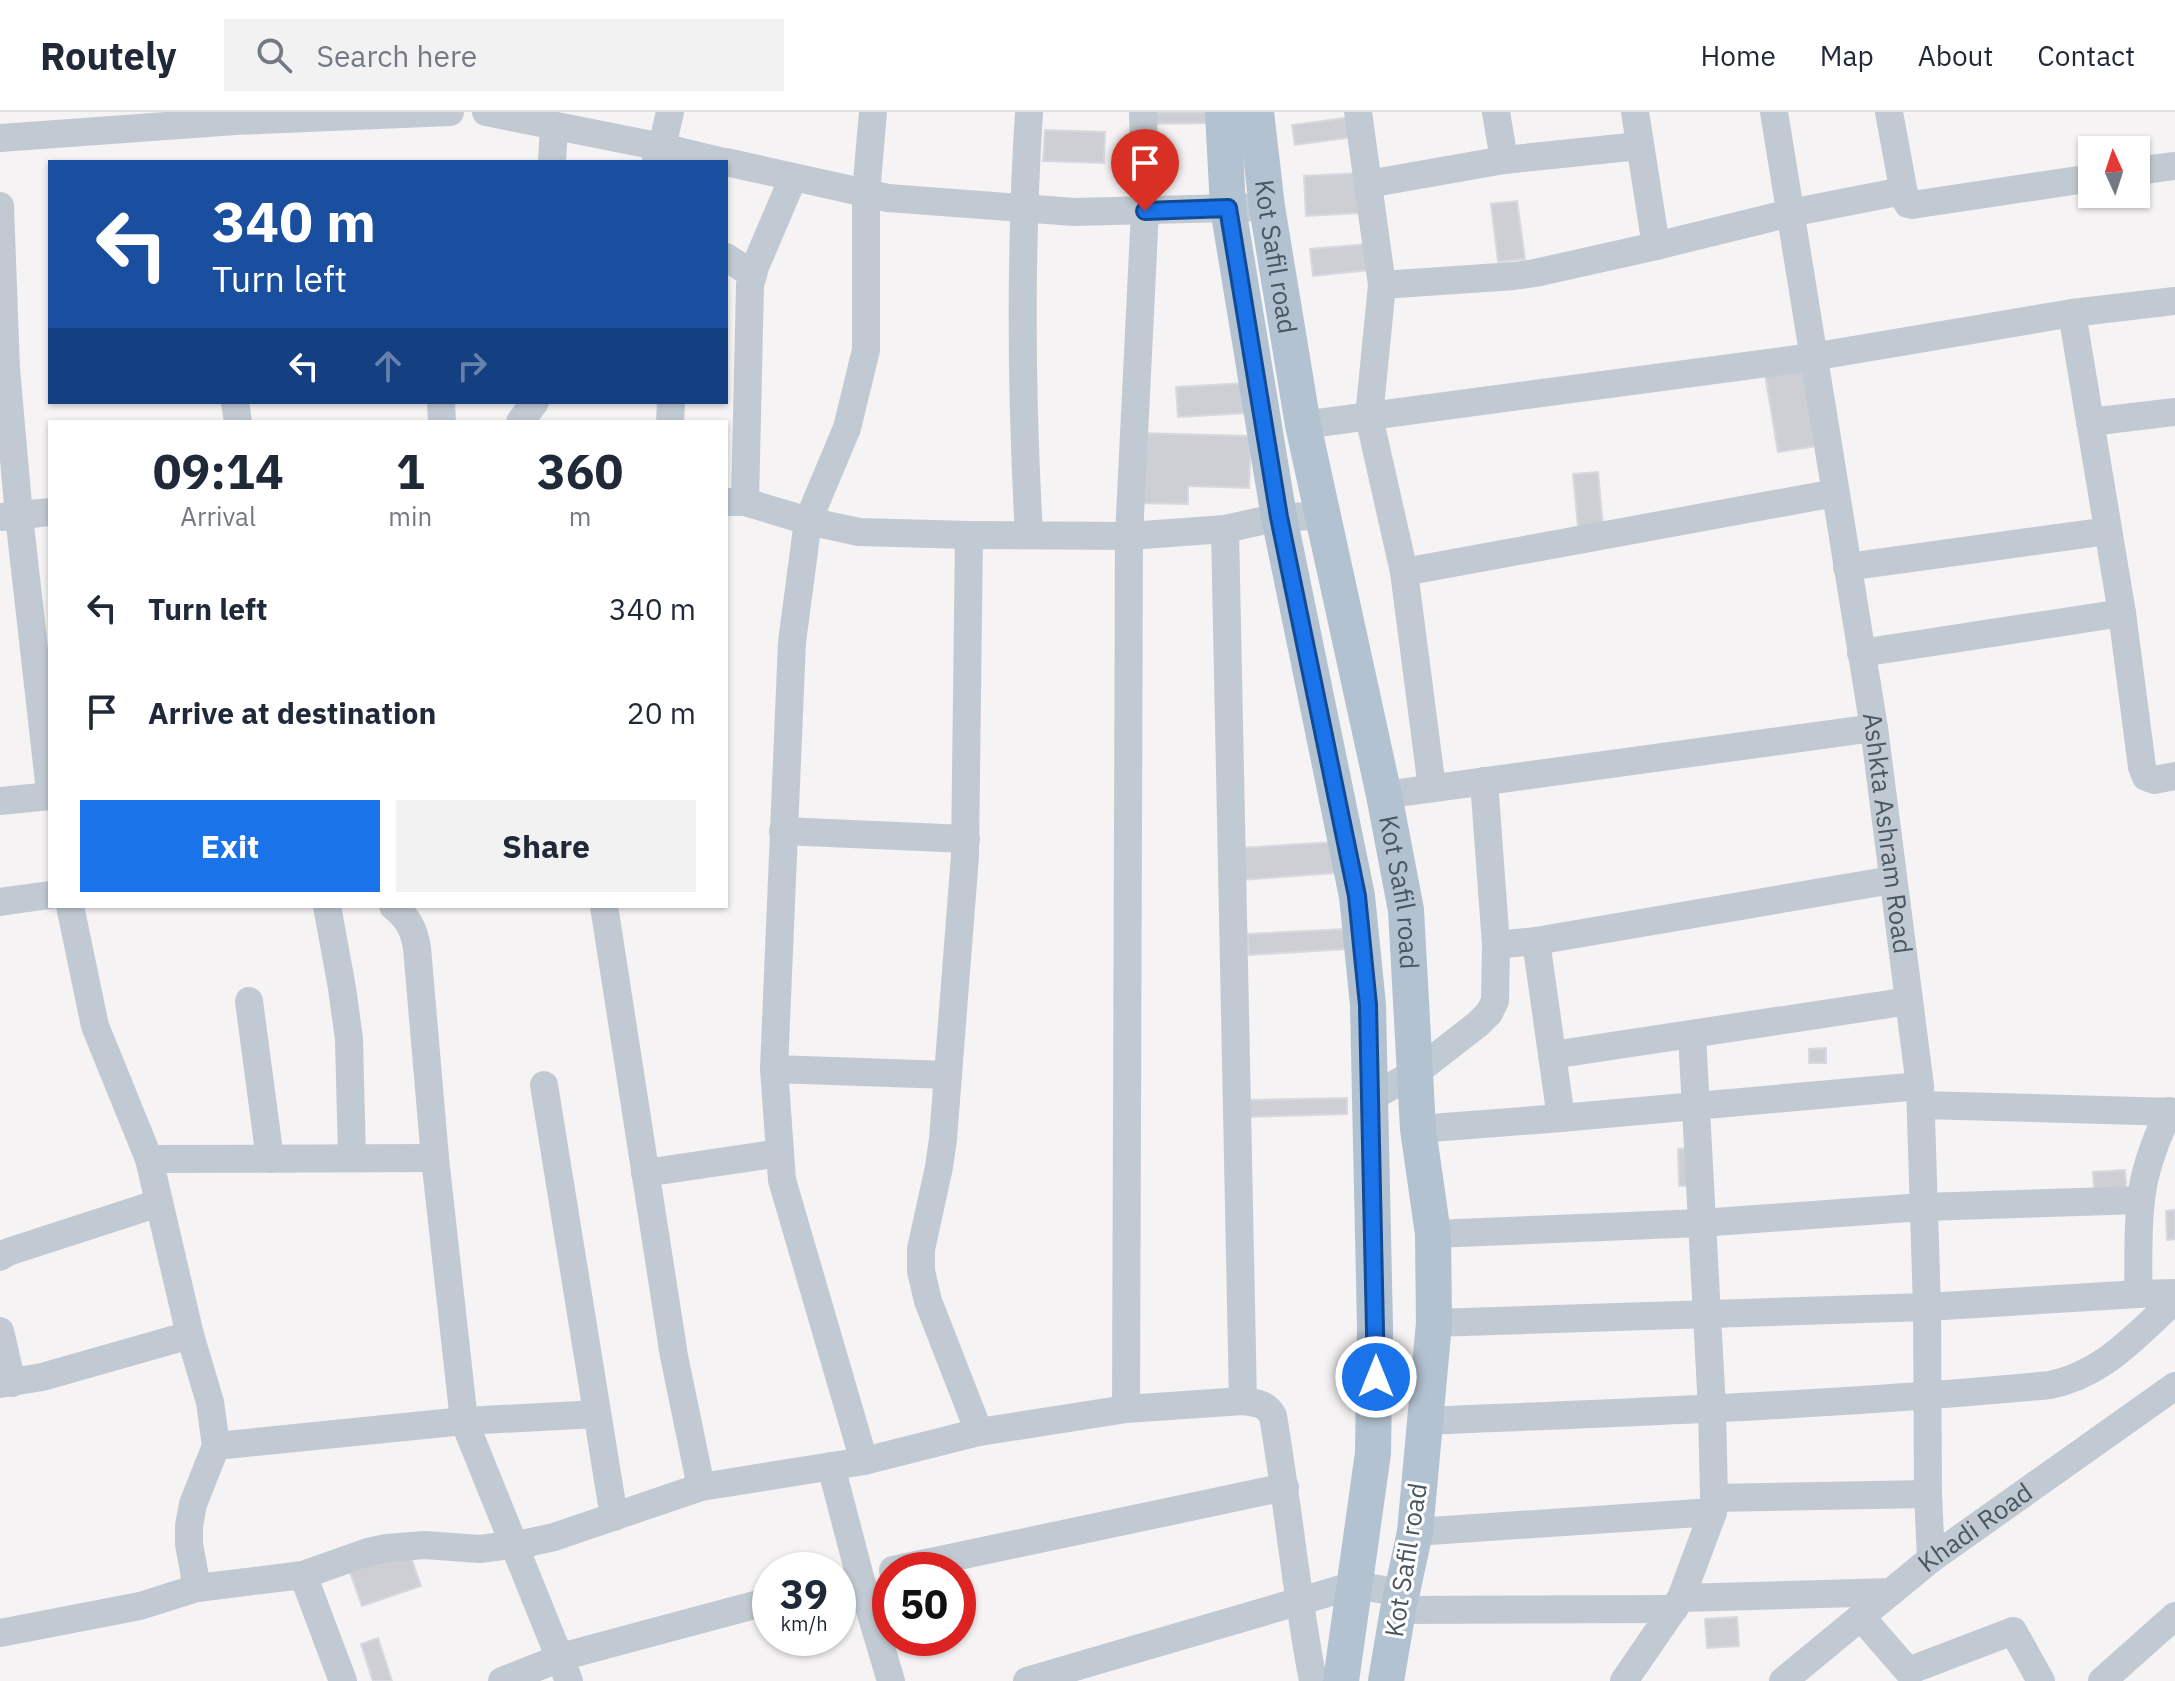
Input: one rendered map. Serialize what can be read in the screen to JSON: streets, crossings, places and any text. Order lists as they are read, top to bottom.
{
  "streets": {
    "main road": ["Kot Safil road"],
    "street": ["Ashkta Ashram Road", "Khadi Road"]
  },
  "crossings": [
    ["Ashkta Ashram Road", "Khadi Road"]
  ],
  "north": "top",
  "page": {
    "header": "Routely",
    "search": "Search here",
    "nav": [
      "Home",
      "Map",
      "About",
      "Contact"
    ],
    "turn": ["340 m", "Turn left"],
    "eta": [
      "09:14",
      "Arrival",
      "1",
      "min",
      "360",
      "m"
    ],
    "list": [
      {
        "name": "Turn left",
        "value": "340 m"
      },
      {
        "name": "Arrive at destination",
        "value": "20 m"
      }
    ],
    "buttons": ["Exit", "Share"],
    "speed": "39 km/h",
    "limit": "50"
  }
}
